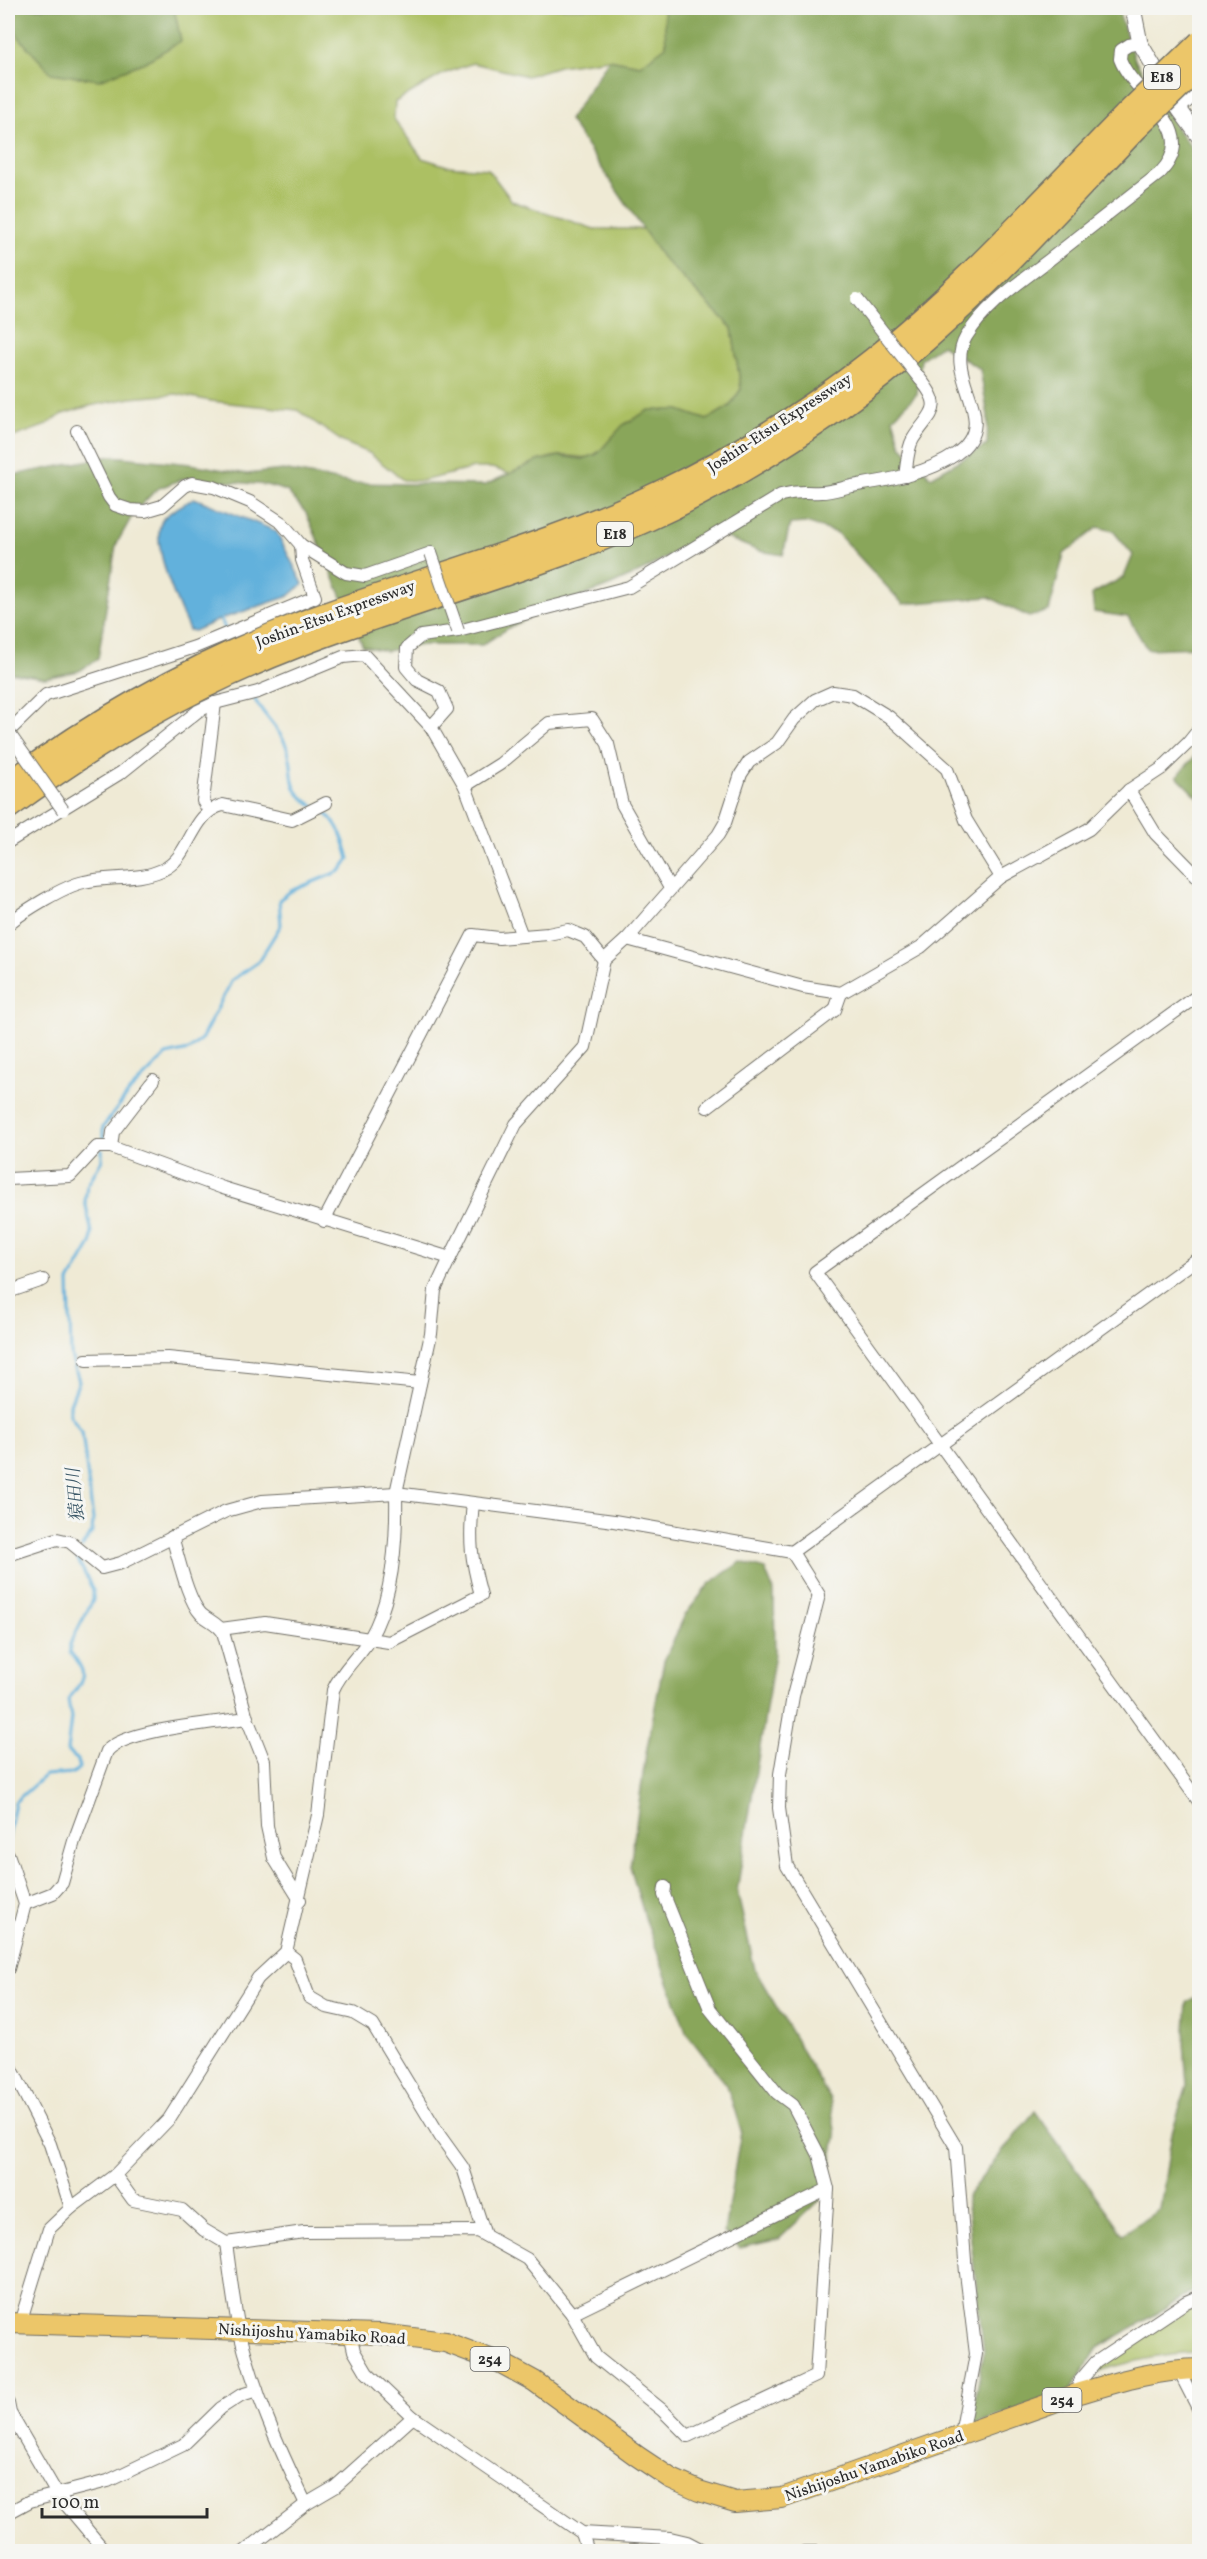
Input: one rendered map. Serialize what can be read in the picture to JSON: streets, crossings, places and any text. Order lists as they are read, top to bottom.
{
  "streets": {
    "highway": [
      "E18",
      "Joshin-Etsu Expressway",
      "Nishijoshu Yamabiko Road",
      "254"
    ]
  },
  "water": ["猿田川"],
  "scale_bar": "100 m"
}
